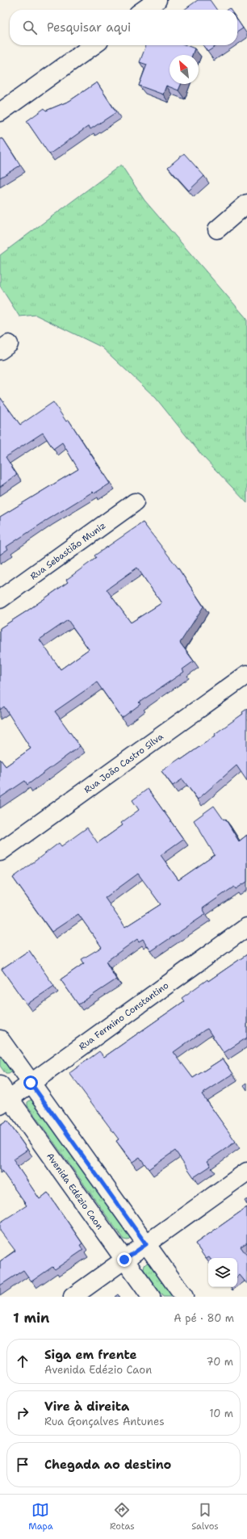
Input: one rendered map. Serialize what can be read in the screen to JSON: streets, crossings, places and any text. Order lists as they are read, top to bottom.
{
  "streets": {
    "street": [
      "Rua Sebastião Muniz",
      "Rua João Castro Silva",
      "Rua Fermino Constantino",
      "Avenida Edézio Caon"
    ]
  },
  "crossings": [
    ["Rua Fermino Constantino", "Avenida Edézio Caon"]
  ],
  "north": "top left",
  "page": {
    "search": "Pesquisar aqui",
    "heading": ["1 min", "A pé · 80 m"],
    "list": [
      ["Siga em frente", "Avenida Edézio Caon", "70 m"],
      ["Vire à direita", "Rua Gonçalves Antunes", "10 m"],
      "Chegada ao destino"
    ],
    "nav": ["Mapa", "Rotas", "Salvos"]
  }
}
